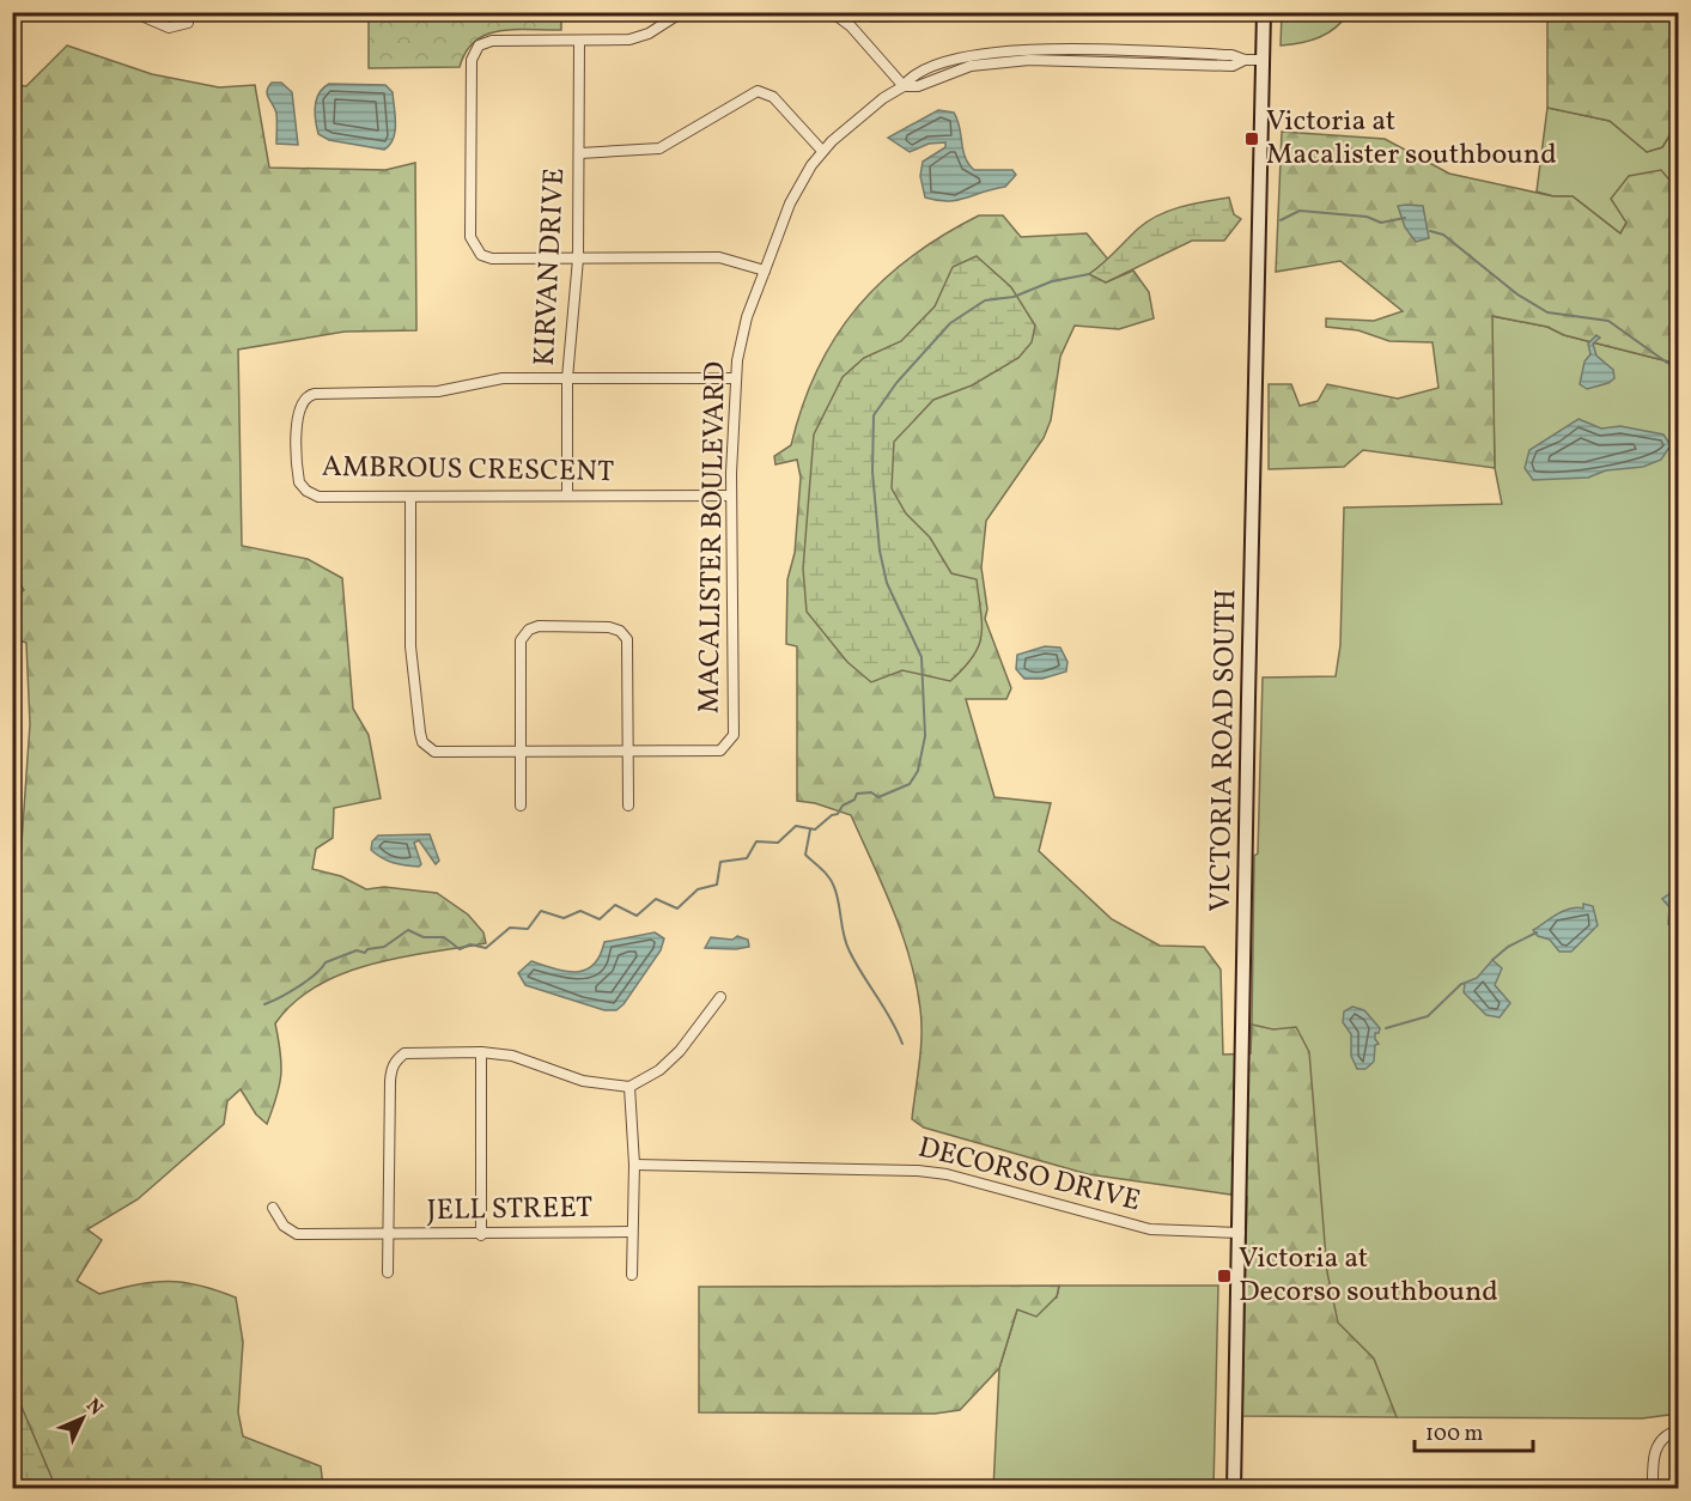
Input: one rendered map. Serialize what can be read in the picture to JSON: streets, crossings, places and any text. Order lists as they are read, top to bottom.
{
  "streets": {
    "main road": ["VICTORIA ROAD SOUTH"],
    "street": [
      "KIRVAN DRIVE",
      "AMBROUS CRESCENT",
      "MACALISTER BOULEVARD",
      "DECORSO DRIVE",
      "JELL STREET"
    ]
  },
  "crossings": [
    ["KIRVAN DRIVE", "AMBROUS CRESCENT"],
    ["AMBROUS CRESCENT", "MACALISTER BOULEVARD"],
    ["MACALISTER BOULEVARD", "VICTORIA ROAD SOUTH"],
    ["VICTORIA ROAD SOUTH", "DECORSO DRIVE"]
  ],
  "places": {
    "transit": ["Victoria at Macalister southbound", "Victoria at Decorso southbound"]
  },
  "scale_bar": "100 m",
  "north": "top right"
}
